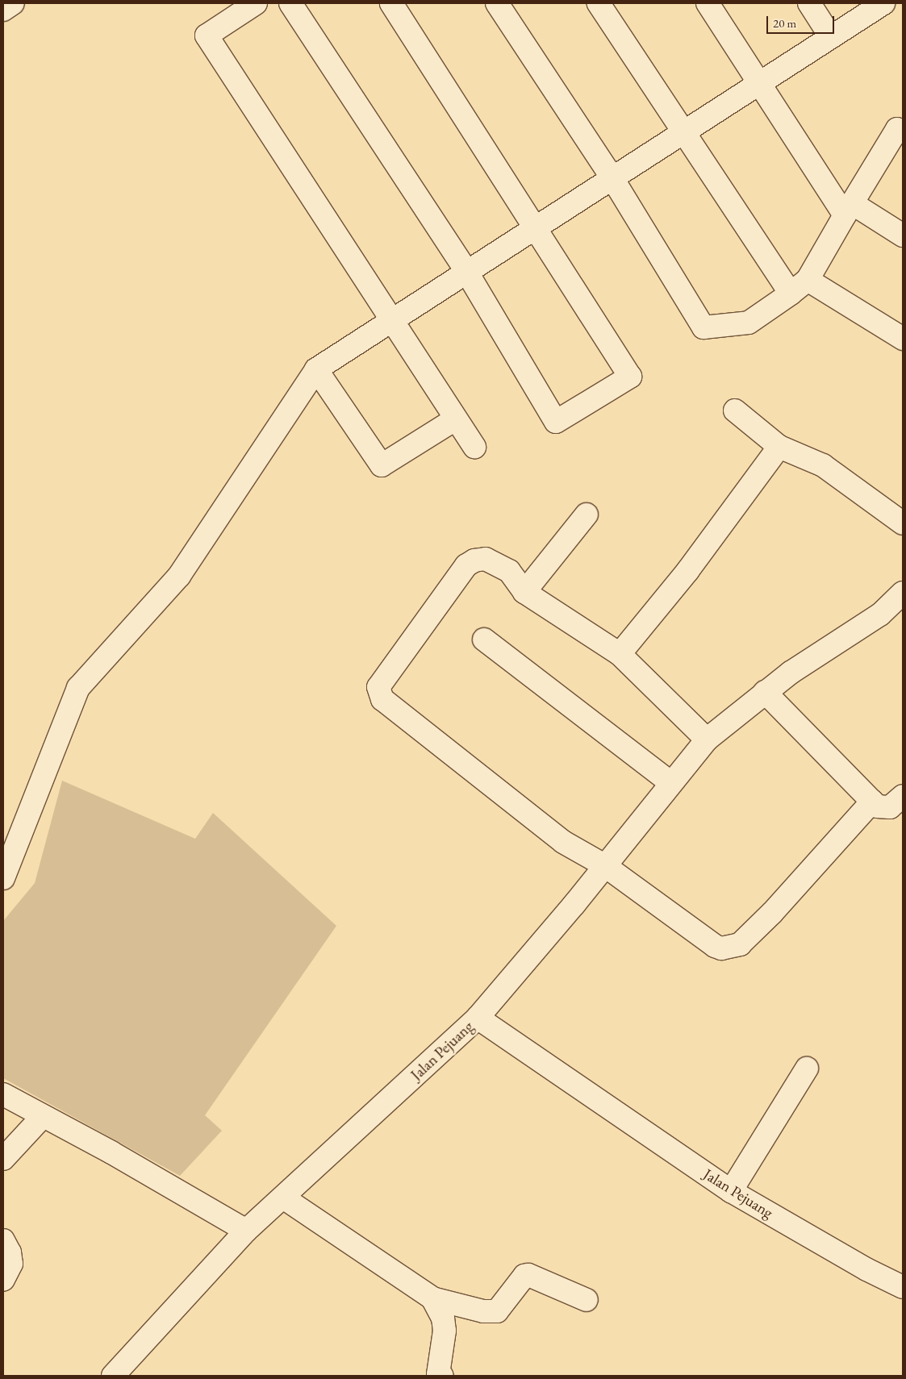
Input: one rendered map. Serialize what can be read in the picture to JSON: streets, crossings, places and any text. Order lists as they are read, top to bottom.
{
  "streets": {
    "street": ["Jalan Pejuang"]
  },
  "scale_bar": "20 m"
}
